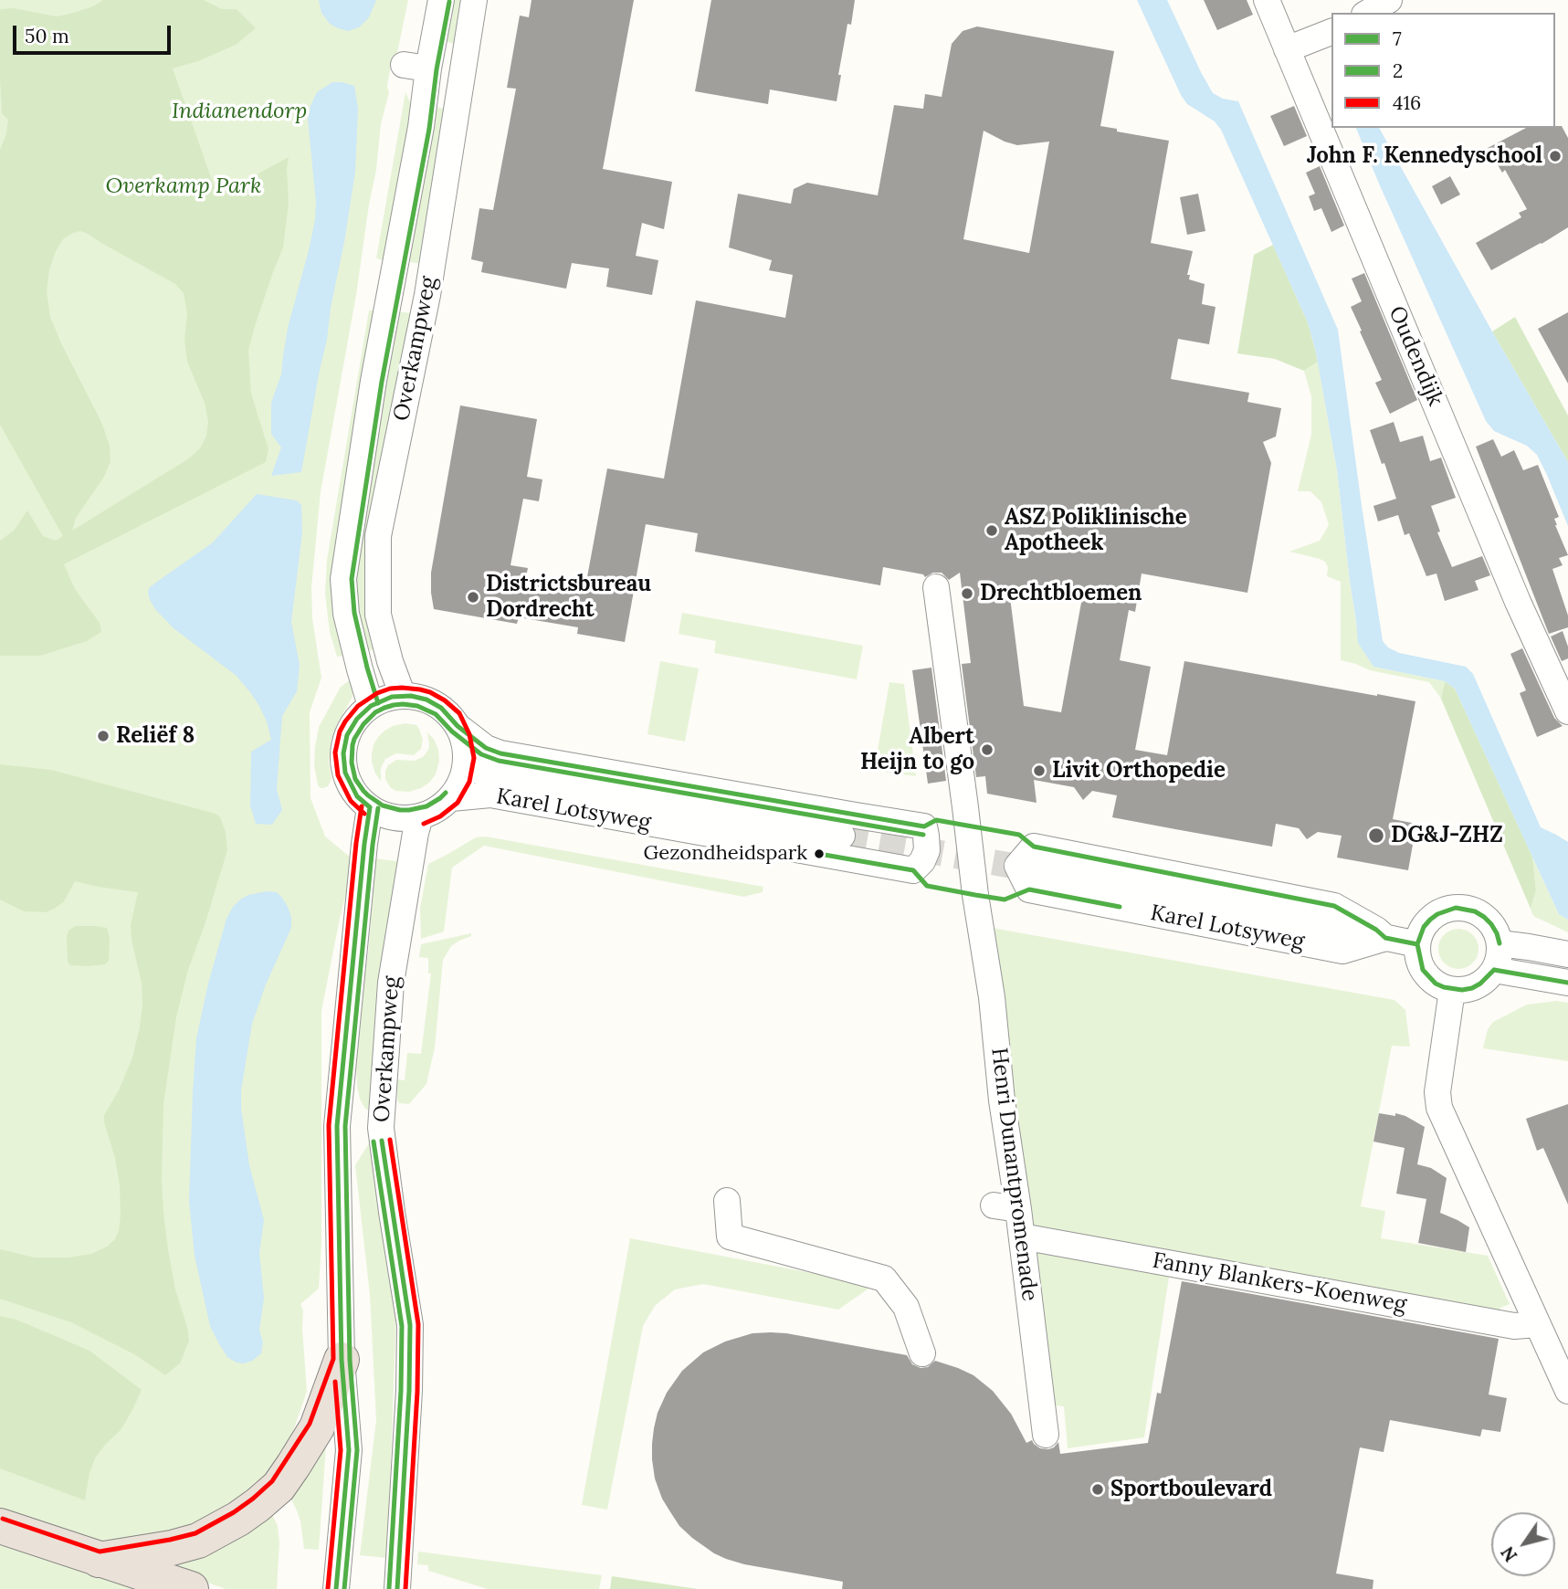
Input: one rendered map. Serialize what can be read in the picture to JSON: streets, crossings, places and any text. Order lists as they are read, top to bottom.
{
  "streets": {
    "street": [
      "Overkampweg",
      "Oudendijk",
      "Karel Lotsyweg",
      "Henri Dunantpromenade",
      "Fanny Blankers-Koenweg"
    ]
  },
  "crossings": [
    ["Overkampweg", "Karel Lotsyweg"],
    ["Henri Dunantpromenade", "Fanny Blankers-Koenweg"]
  ],
  "parks": ["Indianendorp", "Overkamp Park"],
  "places": [
    "John F. Kennedyschool",
    "ASZ Poliklinische Apotheek",
    "Drechtbloemen",
    "Districtsbureau Dordrecht",
    "Reliëf 8",
    "Albert Heijn to go",
    "Livit Orthopedie",
    "DG&J-ZHZ",
    "Gezondheidspark",
    "Sportboulevard"
  ],
  "lines": ["transit line 2", "transit line 416", "transit line 7"],
  "legend": ["7", "2", "416"],
  "scale_bar": "50 m",
  "north": "bottom left"
}
